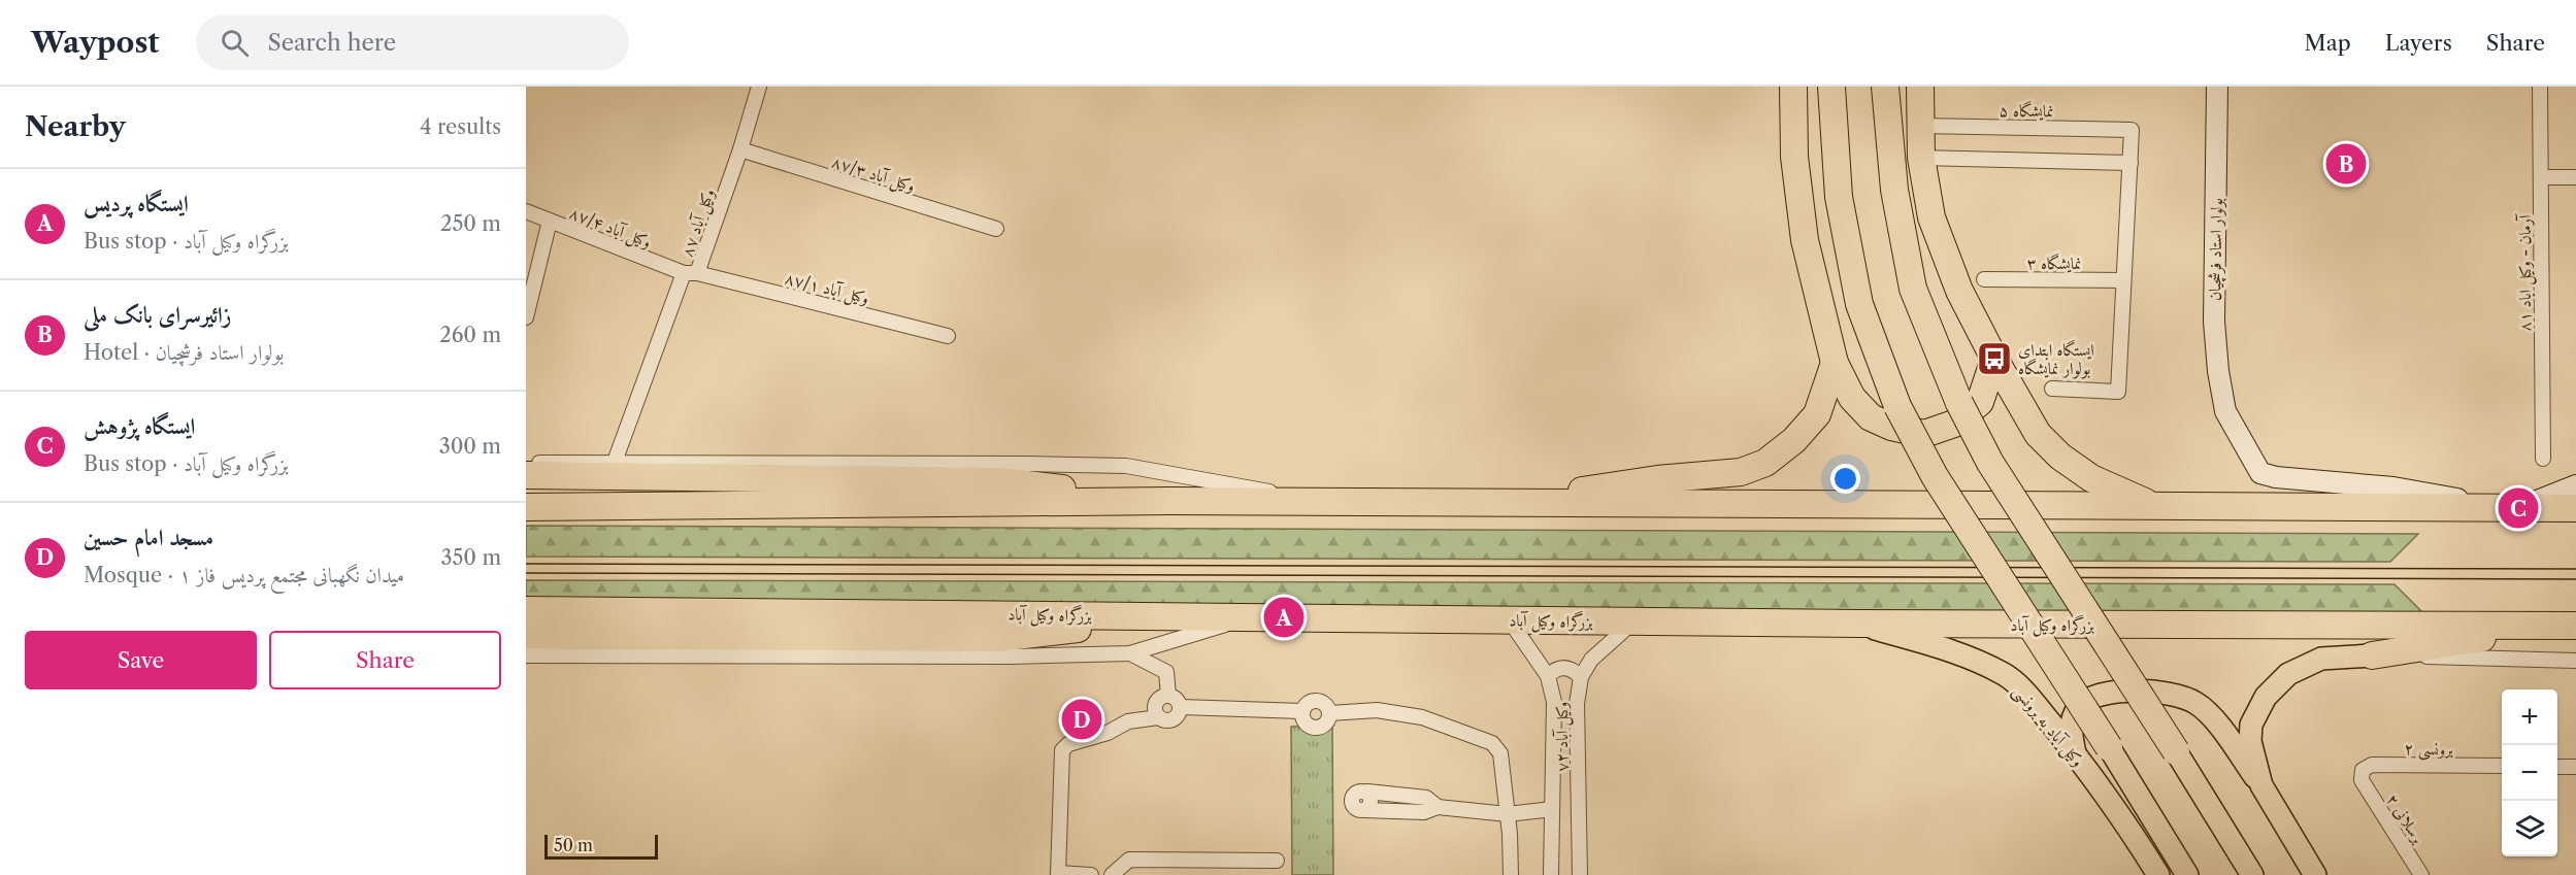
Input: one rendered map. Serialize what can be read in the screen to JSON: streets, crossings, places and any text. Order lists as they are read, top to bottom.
{
  "streets": {
    "highway": ["بزرگراه وکیل آباد"],
    "main road": ["وکیل آباد به برونسی"],
    "street": [
      "نمایشگاه ۵",
      "وکیل آباد ۸۷/۳",
      "وکیل آباد ۸۷",
      "وکیل آباد ۸۷/۴",
      "بولوار استاد فرشچیان",
      "نمایشگاه ۳",
      "آرمان - وکیل اباد ۸۱",
      "وکیل آباد ۸۷/۱",
      "۷۲ وکیل آباد",
      "برونسی ۲",
      "برسلانی ۲"
    ]
  },
  "crossings": [
    ["وکیل آباد ۸۷/۳", "وکیل آباد ۸۷"],
    ["وکیل آباد ۸۷", "وکیل آباد ۸۷/۴"],
    ["وکیل آباد ۸۷", "وکیل آباد ۸۷/۱"],
    ["وکیل آباد ۸۷/۴", "وکیل آباد ۸۷/۱"],
    ["بزرگراه وکیل آباد", "وکیل آباد به برونسی"],
    ["بزرگراه وکیل آباد", "۷۲ وکیل آباد"],
    ["برونسی ۲", "برسلانی ۲"]
  ],
  "places": {
    "bus stop": ["ایستگاه ابتدای بولوار نمایشگاه"]
  },
  "scale_bar": "50 m",
  "page": {
    "header": "Waypost",
    "search": "Search here",
    "nav": ["Map", "Layers", "Share"],
    "heading": ["Nearby", "4 results"],
    "pins": [
      "B",
      "C",
      "A",
      "D"
    ],
    "list": [
      {
        "mark": "A",
        "name": "ایستگاه پردیس",
        "note": "Bus stop · بزرگراه وکیل آباد",
        "value": "250 m"
      },
      {
        "mark": "B",
        "name": "زائیرسرای بانک ملی",
        "note": "Hotel · بولوار استاد فرشچیان",
        "value": "260 m"
      },
      {
        "mark": "C",
        "name": "ایستگاه پژوهش",
        "note": "Bus stop · بزرگراه وکیل آباد",
        "value": "300 m"
      },
      {
        "mark": "D",
        "name": "مسجد امام حسین",
        "note": "Mosque · میدان نگهبانی مجتمع پردیس فاز ۱",
        "value": "350 m"
      }
    ],
    "buttons": ["Save", "Share"],
    "map_buttons": ["+", "−"],
    "scale": "50 m"
  }
}
